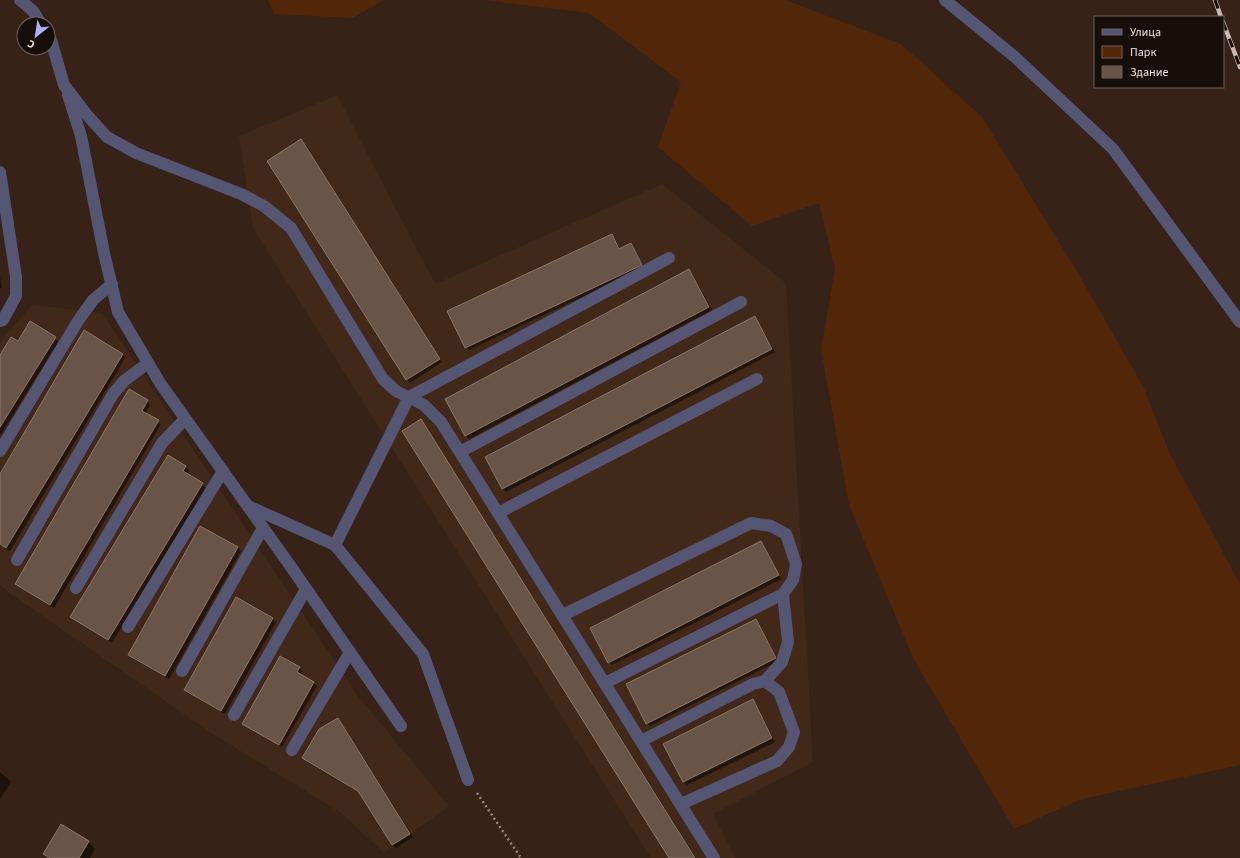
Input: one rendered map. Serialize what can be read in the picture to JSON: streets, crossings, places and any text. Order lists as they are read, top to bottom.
{
  "legend": ["Улица", "Парк", "Здание"],
  "north": "bottom left"
}
